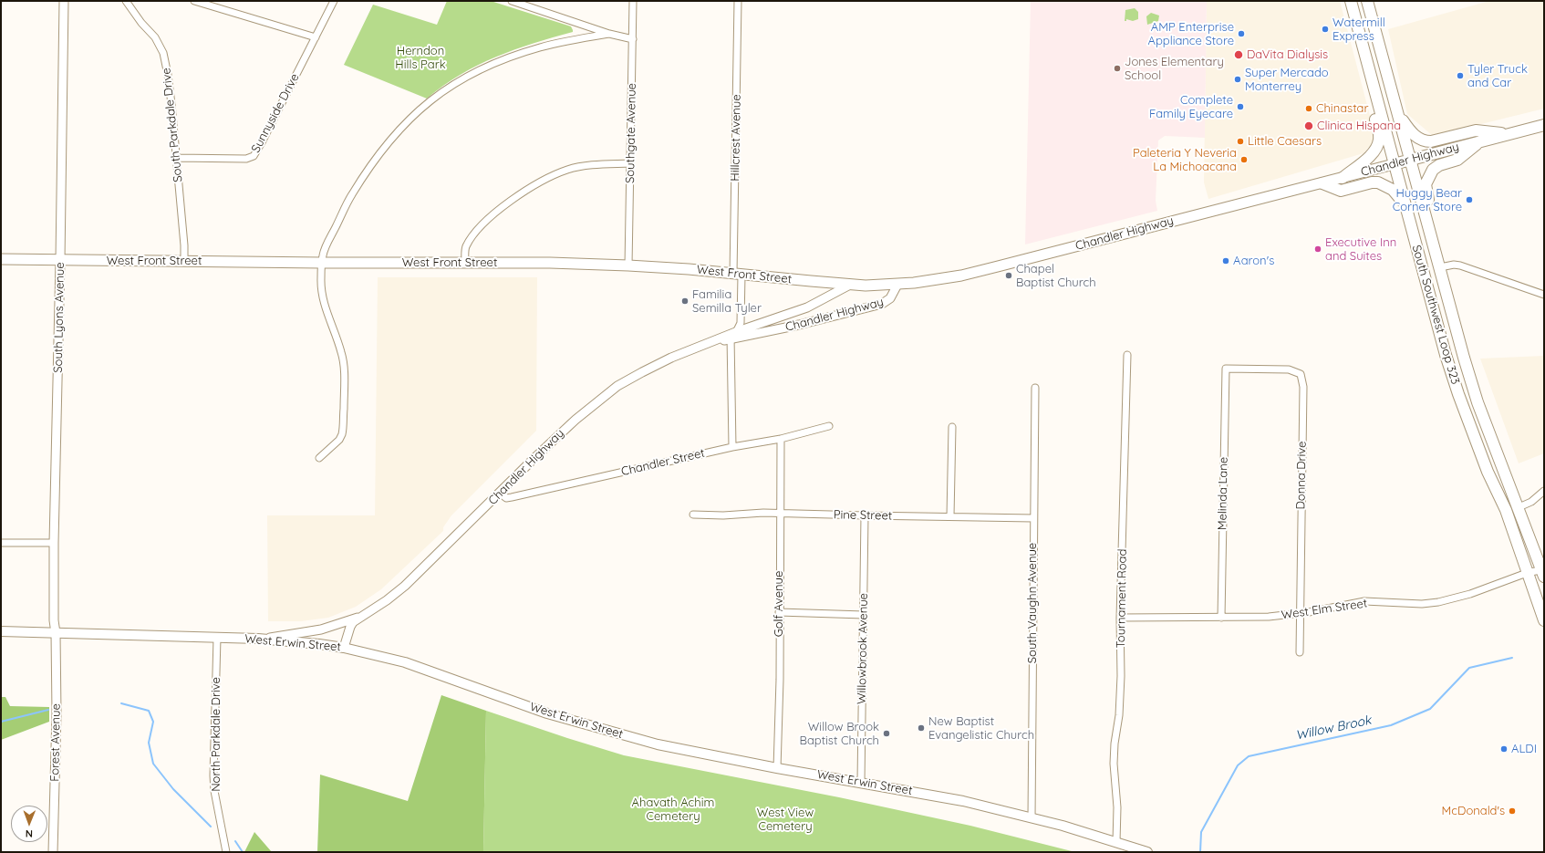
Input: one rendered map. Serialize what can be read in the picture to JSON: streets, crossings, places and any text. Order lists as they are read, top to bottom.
{
  "streets": {
    "highway": ["Chandler Highway", "South Southwest Loop 323"],
    "main road": ["West Front Street", "West Erwin Street"],
    "street": [
      "Sunnyside Drive",
      "South Parkdale Drive",
      "Southgate Avenue",
      "Hillcrest Avenue",
      "South Lyons Avenue",
      "Chandler Street",
      "Donna Drive",
      "Melinda Lane",
      "Pine Street",
      "Tournament Road",
      "South Vaughn Avenue",
      "Golf Avenue",
      "West Elm Street",
      "Willowbrook Avenue",
      "North Parkdale Drive",
      "Forest Avenue"
    ]
  },
  "crossings": [
    ["Sunnyside Drive", "South Parkdale Drive"],
    ["South Parkdale Drive", "West Front Street"],
    ["Southgate Avenue", "West Front Street"],
    ["Hillcrest Avenue", "Chandler Highway"],
    ["Hillcrest Avenue", "West Front Street"],
    ["Hillcrest Avenue", "Chandler Street"],
    ["Chandler Highway", "West Front Street"],
    ["Chandler Highway", "South Southwest Loop 323"],
    ["Chandler Highway", "Chandler Street"],
    ["Chandler Highway", "West Erwin Street"],
    ["West Front Street", "South Lyons Avenue"],
    ["South Southwest Loop 323", "West Elm Street"],
    ["South Lyons Avenue", "West Erwin Street"],
    ["South Lyons Avenue", "Forest Avenue"],
    ["Chandler Street", "Golf Avenue"],
    ["Donna Drive", "Melinda Lane"],
    ["Donna Drive", "West Elm Street"],
    ["Melinda Lane", "West Elm Street"],
    ["Pine Street", "South Vaughn Avenue"],
    ["Pine Street", "Golf Avenue"],
    ["Pine Street", "Willowbrook Avenue"],
    ["Tournament Road", "West Elm Street"],
    ["Tournament Road", "West Erwin Street"],
    ["South Vaughn Avenue", "West Erwin Street"],
    ["Golf Avenue", "West Erwin Street"],
    ["West Erwin Street", "Willowbrook Avenue"],
    ["West Erwin Street", "North Parkdale Drive"],
    ["West Erwin Street", "Forest Avenue"]
  ],
  "water": ["Willow Brook"],
  "parks": ["Herndon Hills Park", "Ahavath Achim Cemetery", "West View Cemetery"],
  "places": [
    "Watermill Express",
    "AMP Enterprise Appliance Store",
    "DaVita Dialysis",
    "Jones Elementary School",
    "Tyler Truck and Car",
    "Super Mercado Monterrey",
    "Complete Family Eyecare",
    "Chinastar",
    "Clinica Hispana",
    "Little Caesars",
    "Paleteria Y Neveria La Michoacana",
    "Huggy Bear Corner Store",
    "Executive Inn and Suites",
    "Aaron's",
    "Chapel Baptist Church",
    "Familia Semilla Tyler",
    "New Baptist Evangelistic Church",
    "Willow Brook Baptist Church",
    "ALDI",
    "McDonald's"
  ],
  "north": "bottom"
}
